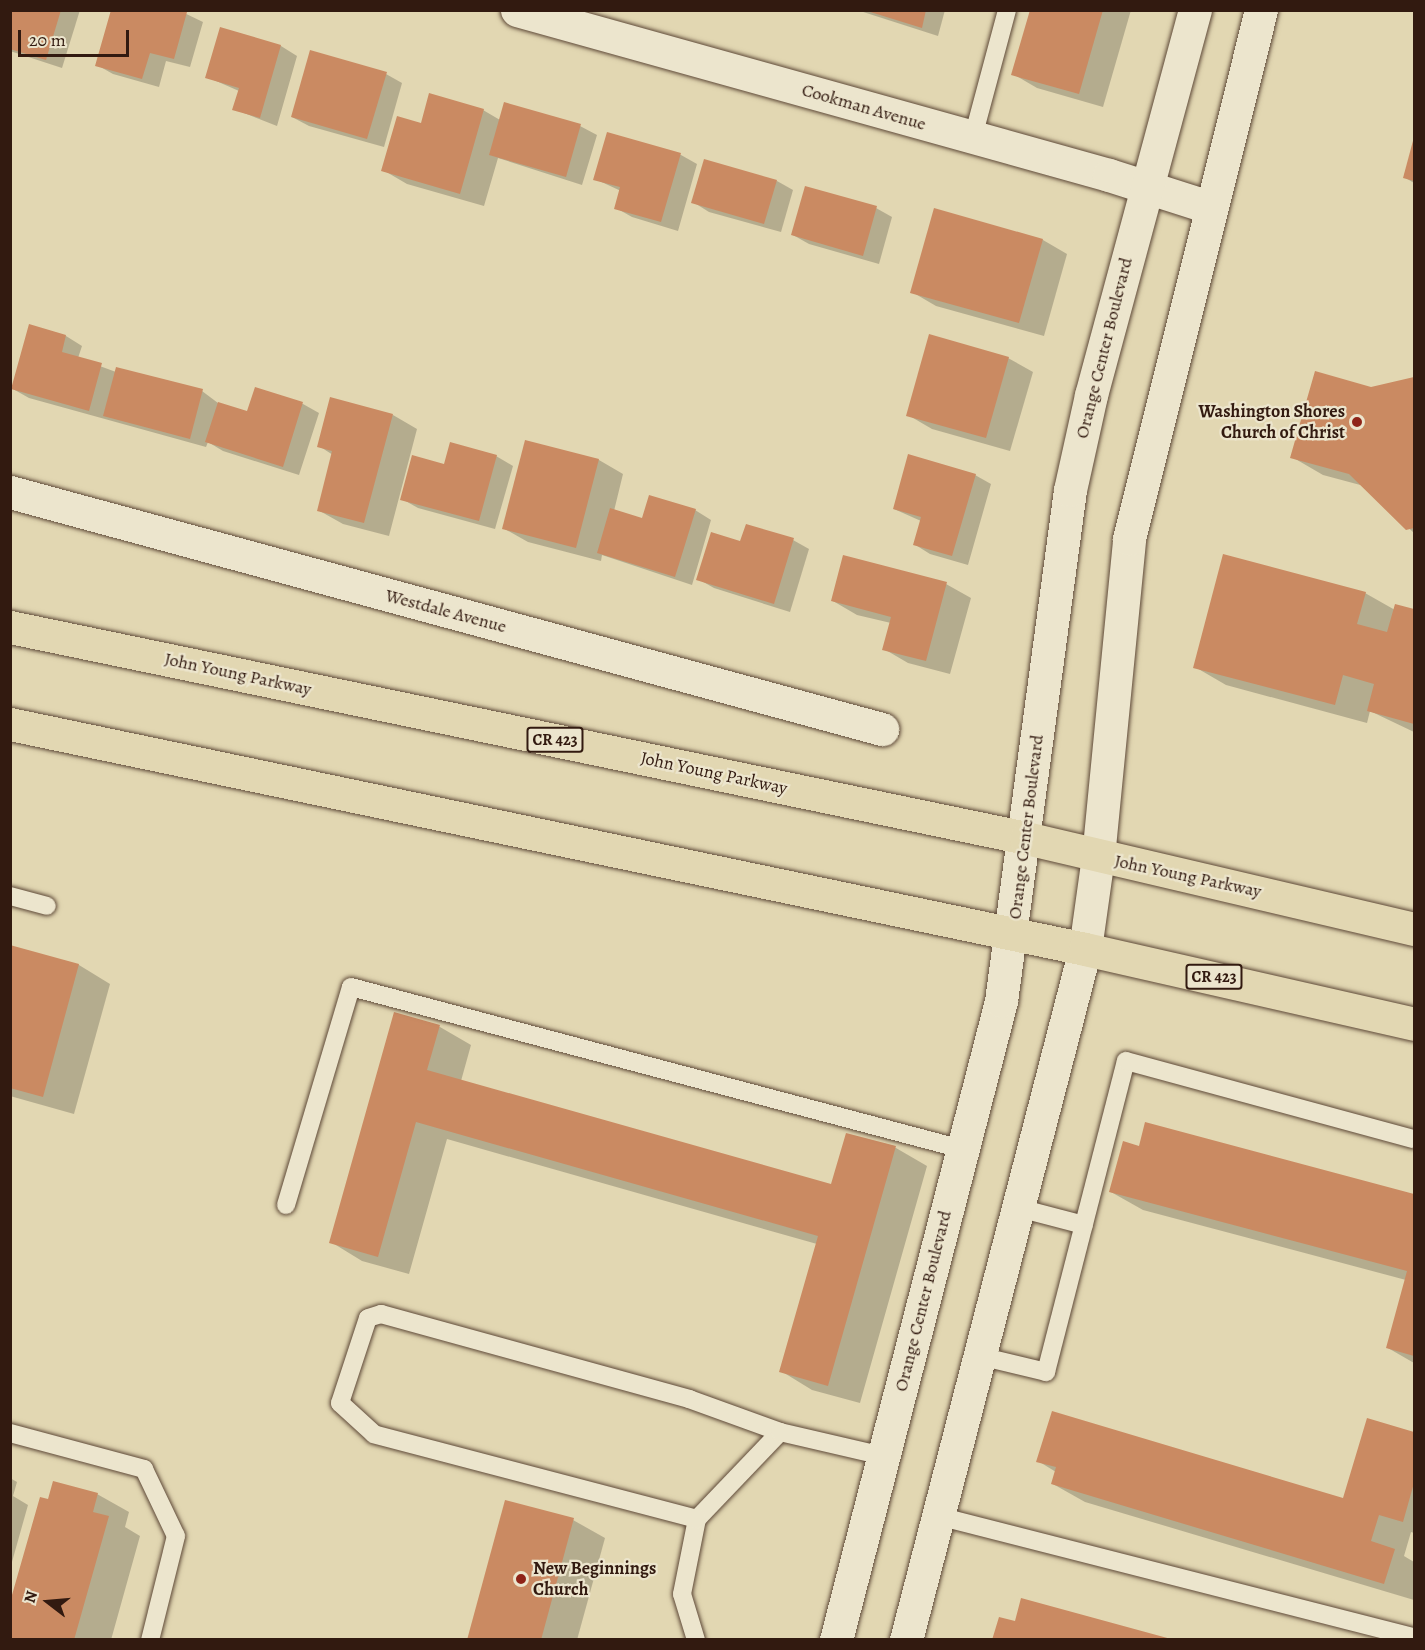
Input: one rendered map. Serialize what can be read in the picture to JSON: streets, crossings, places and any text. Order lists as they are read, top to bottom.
{
  "streets": {
    "main road": ["John Young Parkway", "CR 423"],
    "street": ["Cookman Avenue", "Orange Center Boulevard", "Westdale Avenue"]
  },
  "crossings": [
    ["Cookman Avenue", "Orange Center Boulevard"],
    ["Orange Center Boulevard", "John Young Parkway"],
    ["Orange Center Boulevard", "CR 423"]
  ],
  "places": ["Washington Shores Church of Christ", "New Beginnings Church"],
  "scale_bar": "20 m",
  "north": "left"
}
